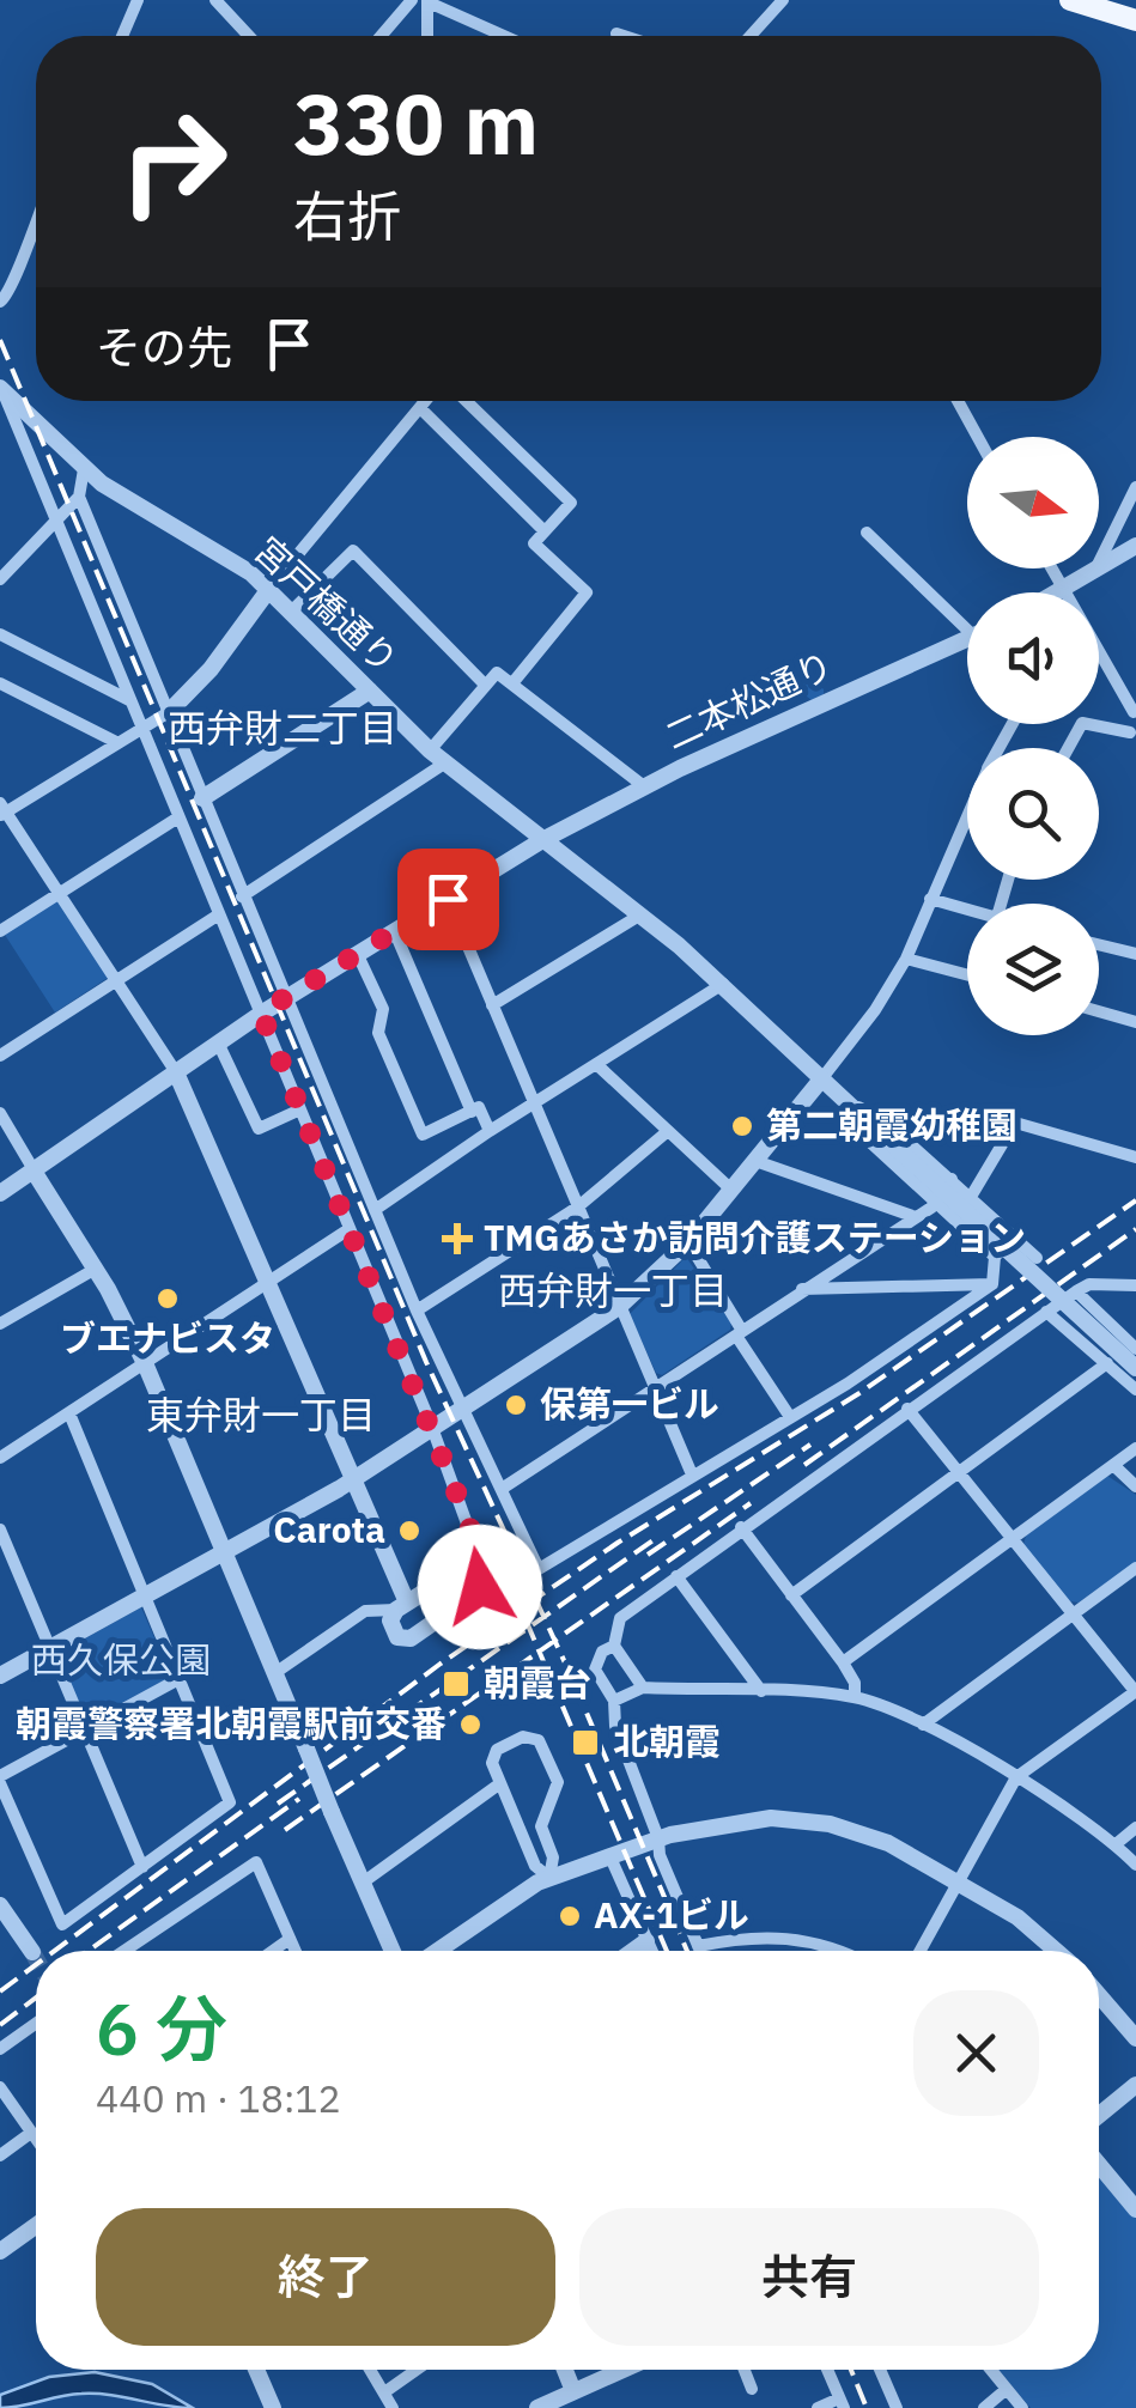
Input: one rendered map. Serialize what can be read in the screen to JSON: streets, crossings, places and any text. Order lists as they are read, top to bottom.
{
  "streets": {
    "street": ["宮戸橋通り", "二本松通り"]
  },
  "crossings": [
    ["宮戸橋通り", "二本松通り"]
  ],
  "districts": ["西弁財二丁目", "西弁財一丁目", "東弁財一丁目"],
  "parks": ["西久保公園"],
  "places": {
    "other": [
      "第二朝霞幼稚園",
      "ブエナビスタ",
      "保第一ビル",
      "Carota",
      "朝霞警察署北朝霞駅前交番",
      "AX-1ビル"
    ],
    "health": ["TMGあさか訪問介護ステーション"],
    "transit": ["朝霞台", "北朝霞"]
  },
  "north": "right",
  "page": {
    "turn": ["330 m", "右折"],
    "then": "その先",
    "heading": ["6 分", "440 m · 18:12"],
    "buttons": ["終了", "共有"]
  }
}
